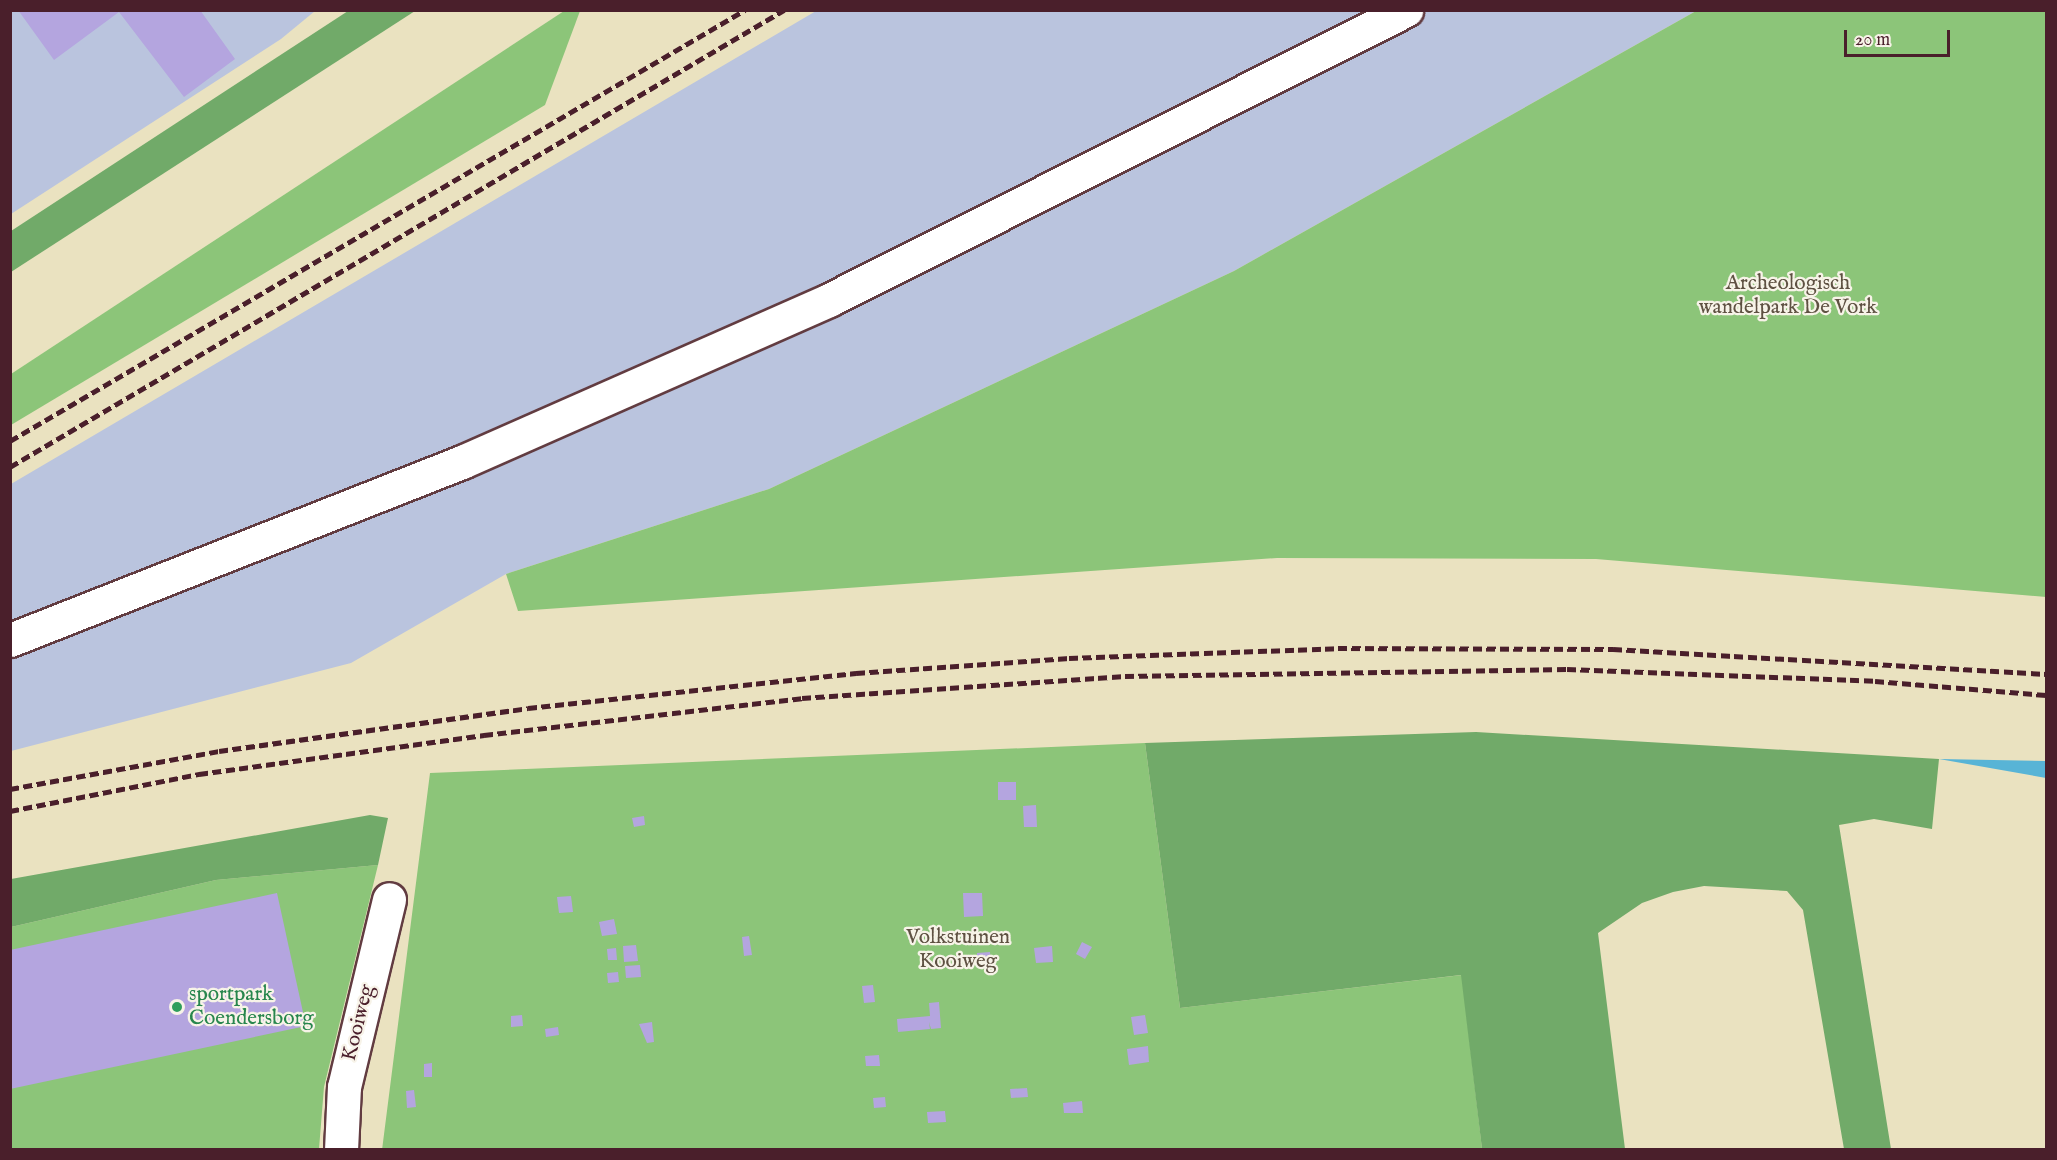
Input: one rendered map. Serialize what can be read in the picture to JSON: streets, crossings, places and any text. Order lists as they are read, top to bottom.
{
  "streets": {
    "street": ["Kooiweg"]
  },
  "parks": ["Archeologisch wandelpark De Vork", "Volkstuinen Kooiweg"],
  "places": ["sportpark Coendersborg"],
  "scale_bar": "20 m"
}
